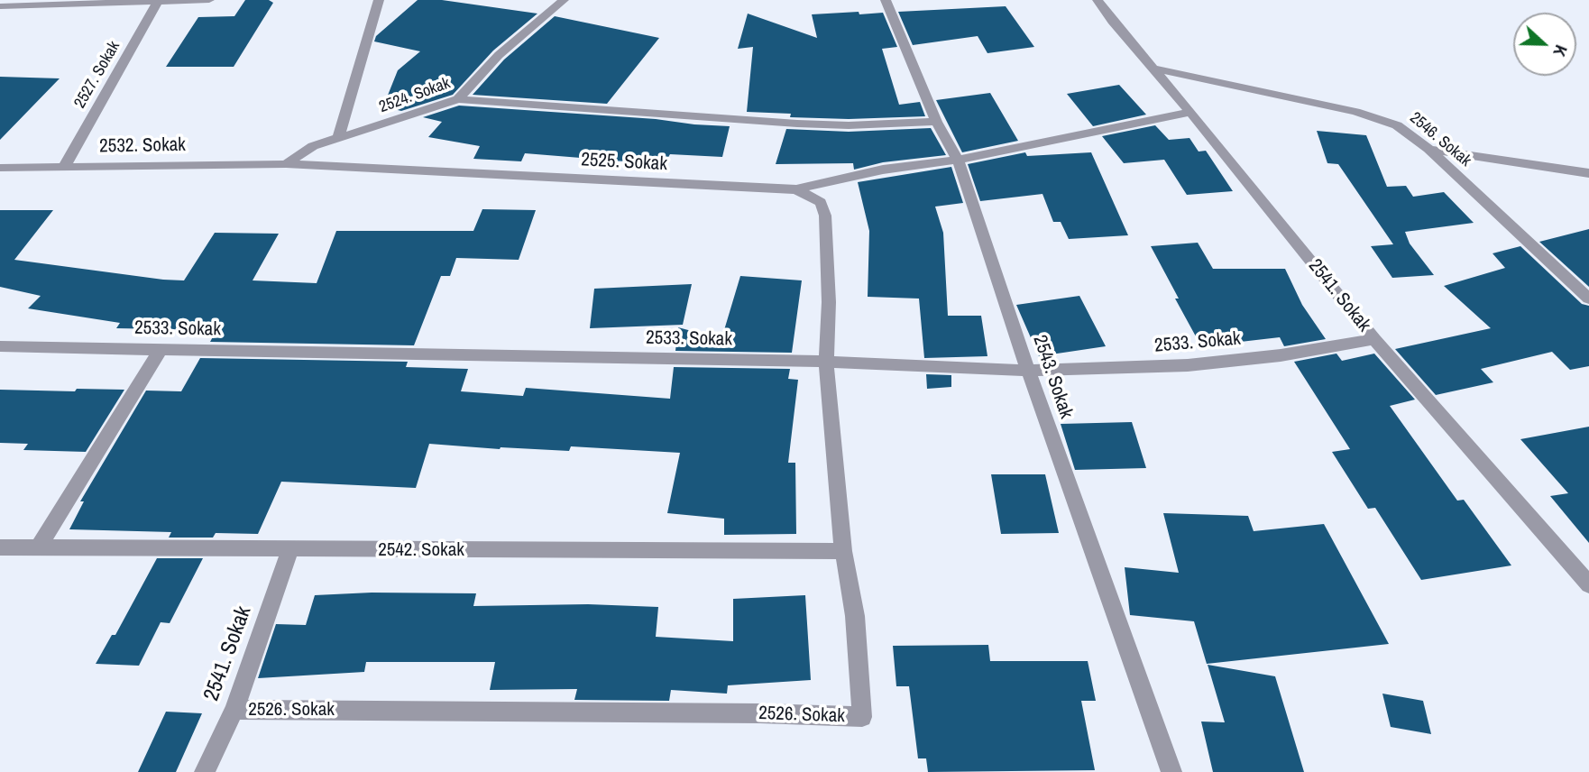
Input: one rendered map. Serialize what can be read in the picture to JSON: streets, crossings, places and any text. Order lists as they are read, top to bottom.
{
  "streets": {
    "street": [
      "2527. Sokak",
      "2524. Sokak",
      "2546. Sokak",
      "2532. Sokak",
      "2525. Sokak",
      "2541. Sokak",
      "2533. Sokak",
      "2543. Sokak",
      "2542. Sokak",
      "2526. Sokak"
    ]
  },
  "crossings": [
    ["2527. Sokak", "2532. Sokak"],
    ["2524. Sokak", "2532. Sokak"],
    ["2524. Sokak", "2525. Sokak"],
    ["2546. Sokak", "2541. Sokak"],
    ["2532. Sokak", "2525. Sokak"],
    ["2525. Sokak", "2541. Sokak"],
    ["2525. Sokak", "2543. Sokak"],
    ["2525. Sokak", "2526. Sokak"],
    ["2541. Sokak", "2533. Sokak"],
    ["2541. Sokak", "2542. Sokak"],
    ["2541. Sokak", "2526. Sokak"],
    ["2533. Sokak", "2543. Sokak"],
    ["2533. Sokak", "2526. Sokak"],
    ["2542. Sokak", "2526. Sokak"]
  ],
  "north": "right"
}
